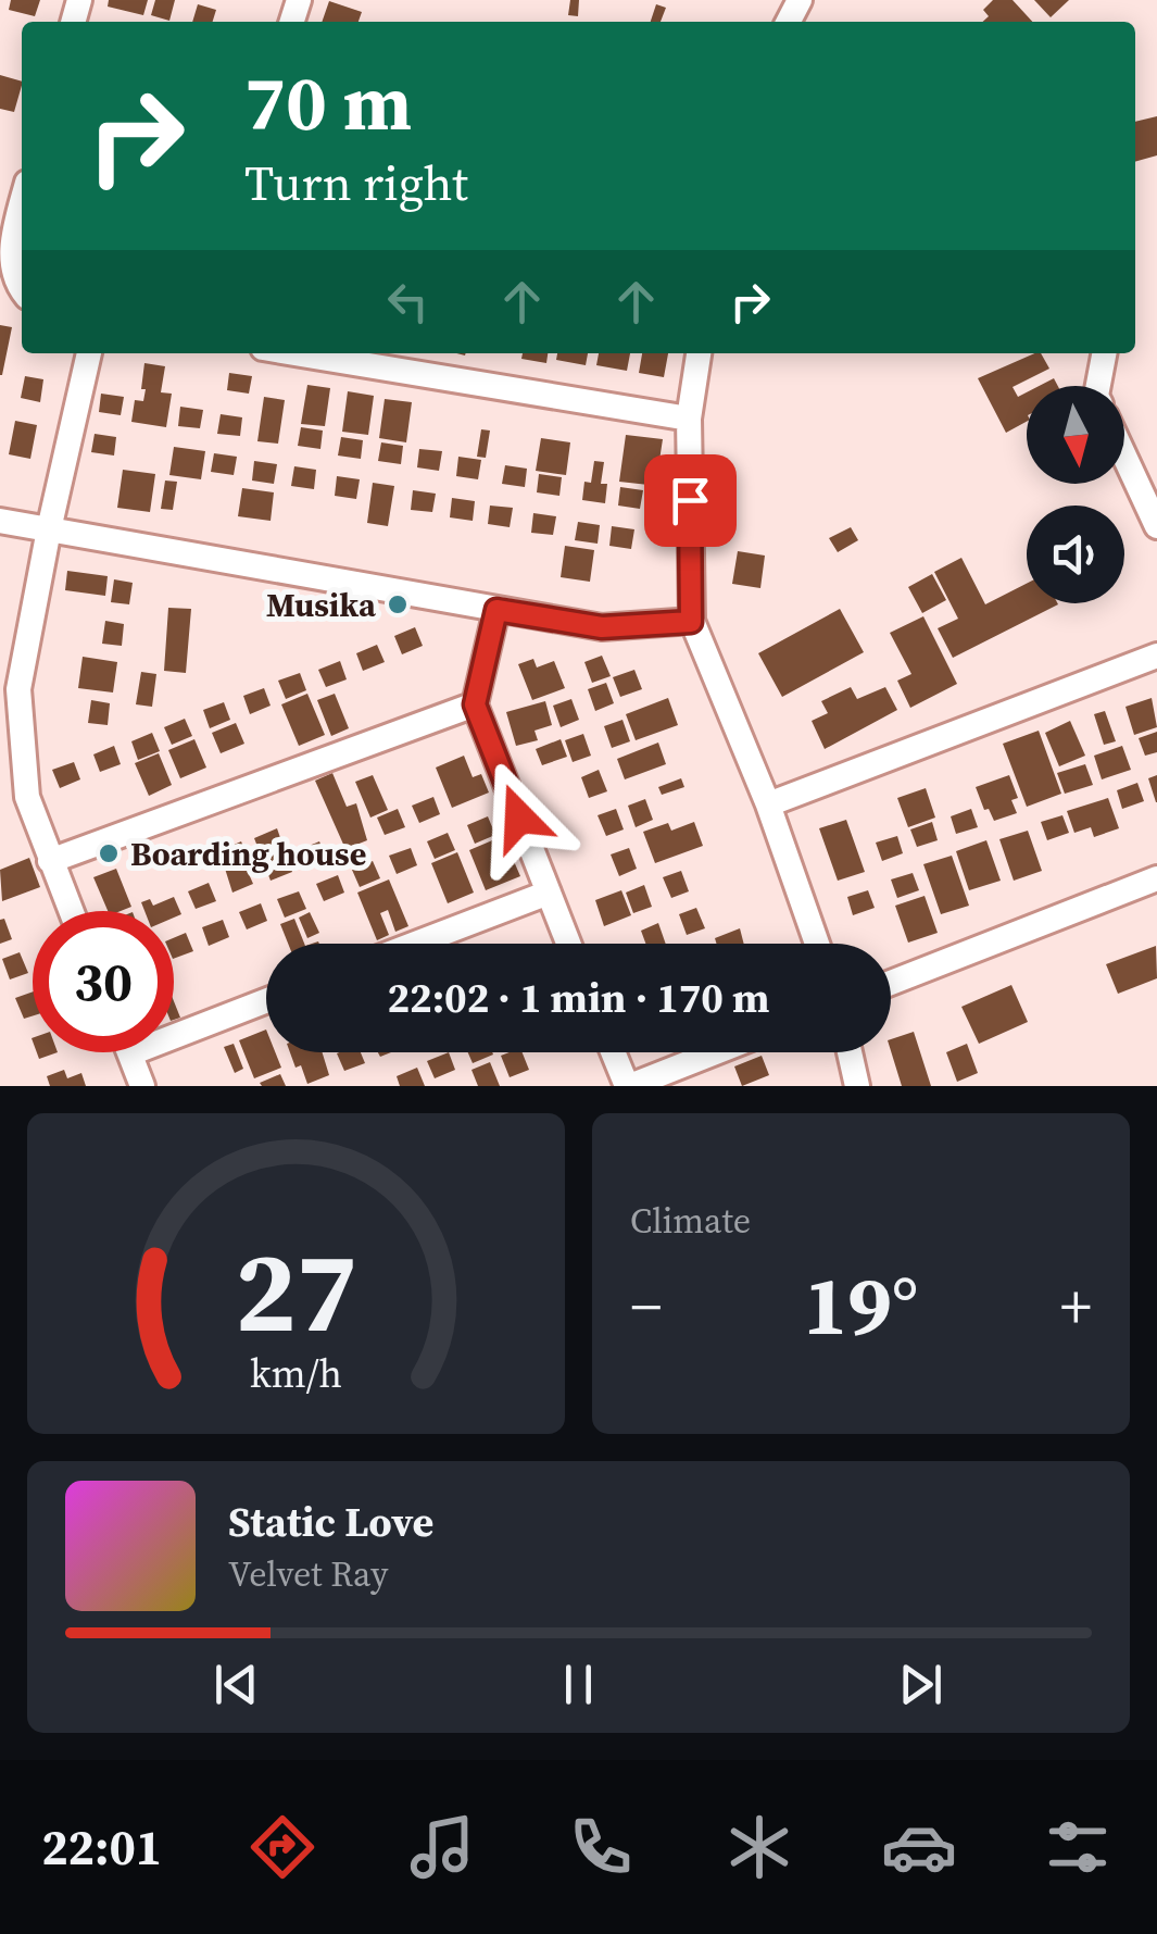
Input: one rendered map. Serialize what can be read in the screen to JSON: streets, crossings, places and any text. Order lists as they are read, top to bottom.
{
  "places": ["Musika", "Boarding house"],
  "north": "bottom",
  "page": {
    "turn": ["70 m", "Turn right"],
    "limit": "30",
    "trip": "22:02 · 1 min · 170 m",
    "tile": "Climate",
    "heat": ["−", "19°", "+"],
    "song": ["Static Love", "Velvet Ray"],
    "tabs": "22:01",
    "gauge": ["27", "km/h"]
  }
}
